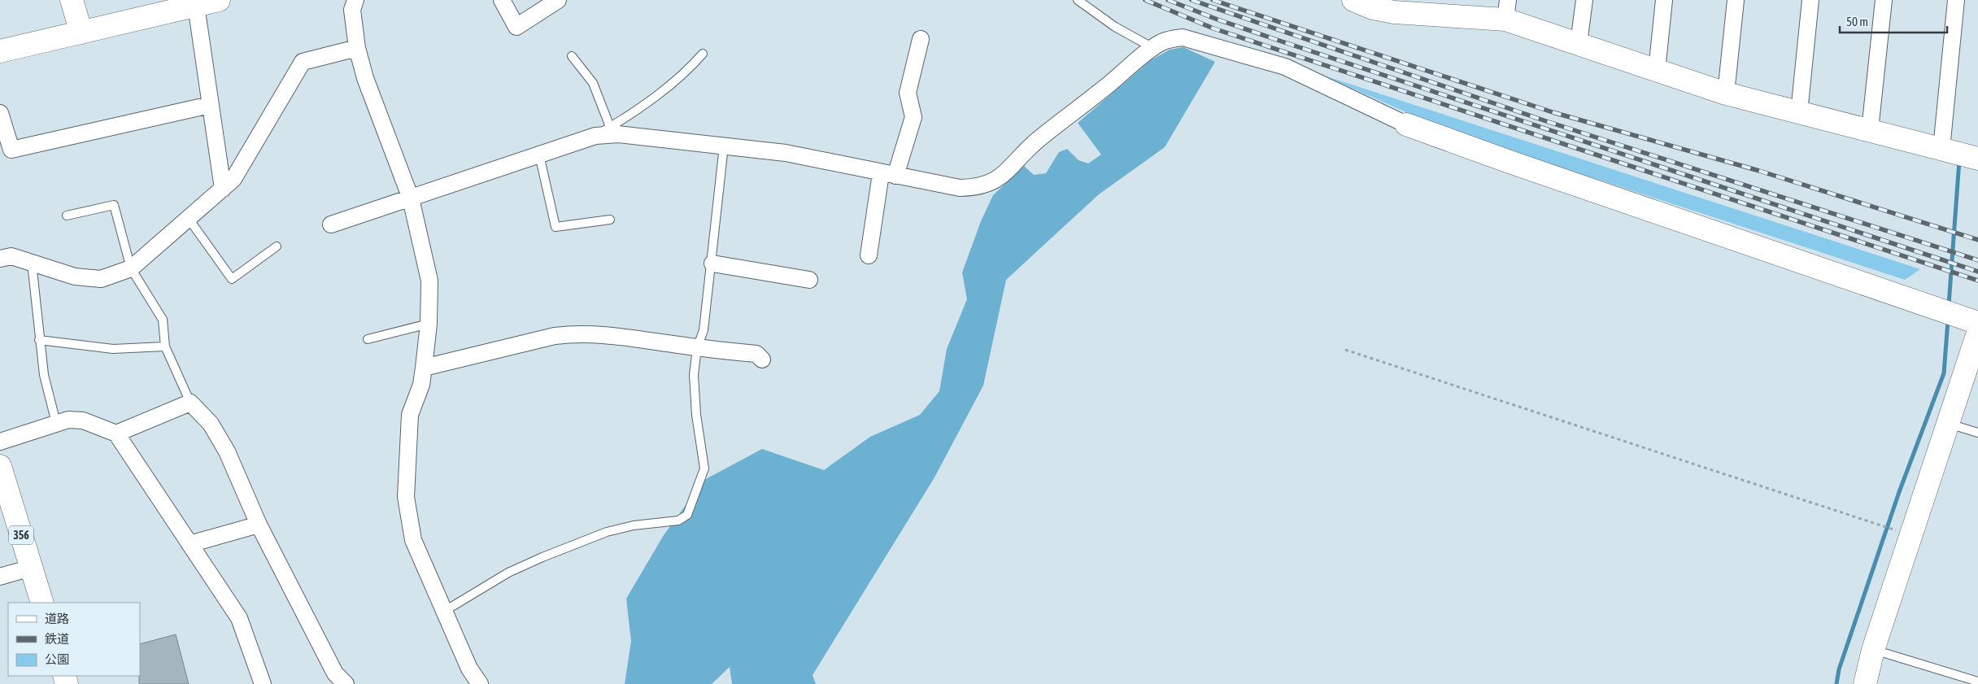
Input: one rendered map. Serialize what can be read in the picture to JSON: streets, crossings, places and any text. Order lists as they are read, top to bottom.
{
  "streets": {
    "main road": ["356"]
  },
  "legend": ["道路", "鉄道", "公園"],
  "scale_bar": "50 m"
}
